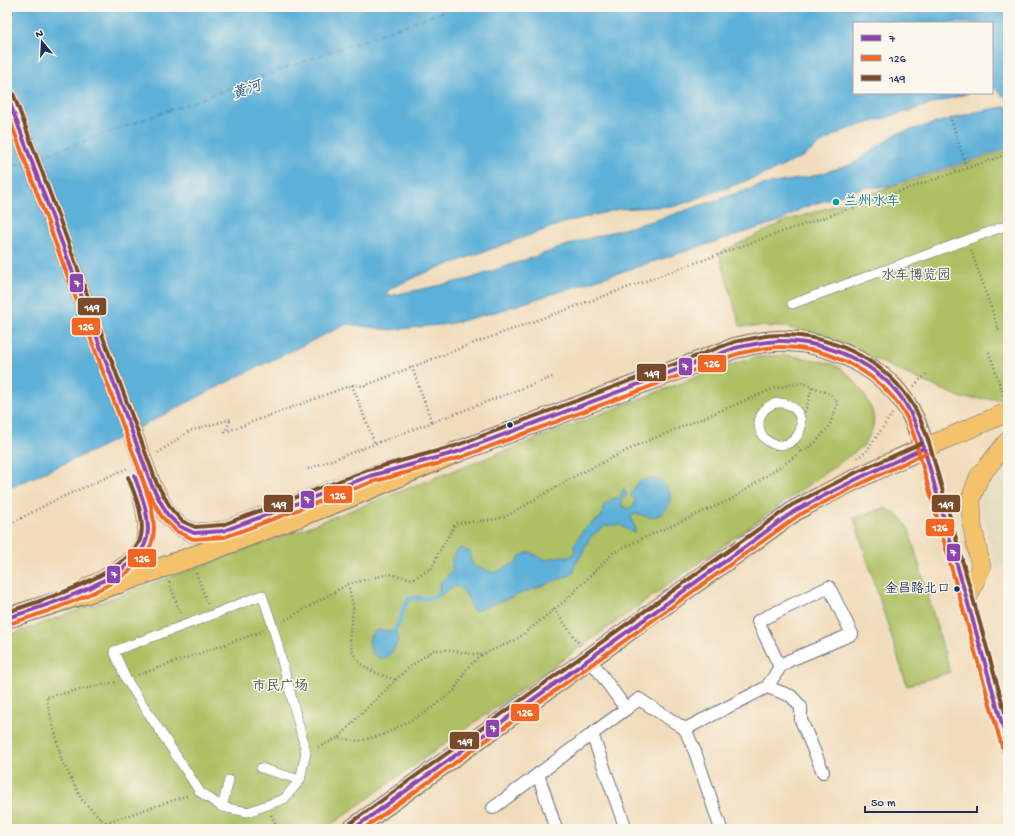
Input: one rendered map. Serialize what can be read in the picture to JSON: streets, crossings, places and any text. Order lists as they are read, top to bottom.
{
  "water": ["黄河"],
  "parks": ["水车博览园", "市民广场"],
  "places": ["兰州水车", "金昌路北口"],
  "lines": ["transit line 149", "transit line 7", "transit line 126"],
  "legend": ["7", "126", "149"],
  "scale_bar": "50 m",
  "north": "top"
}
